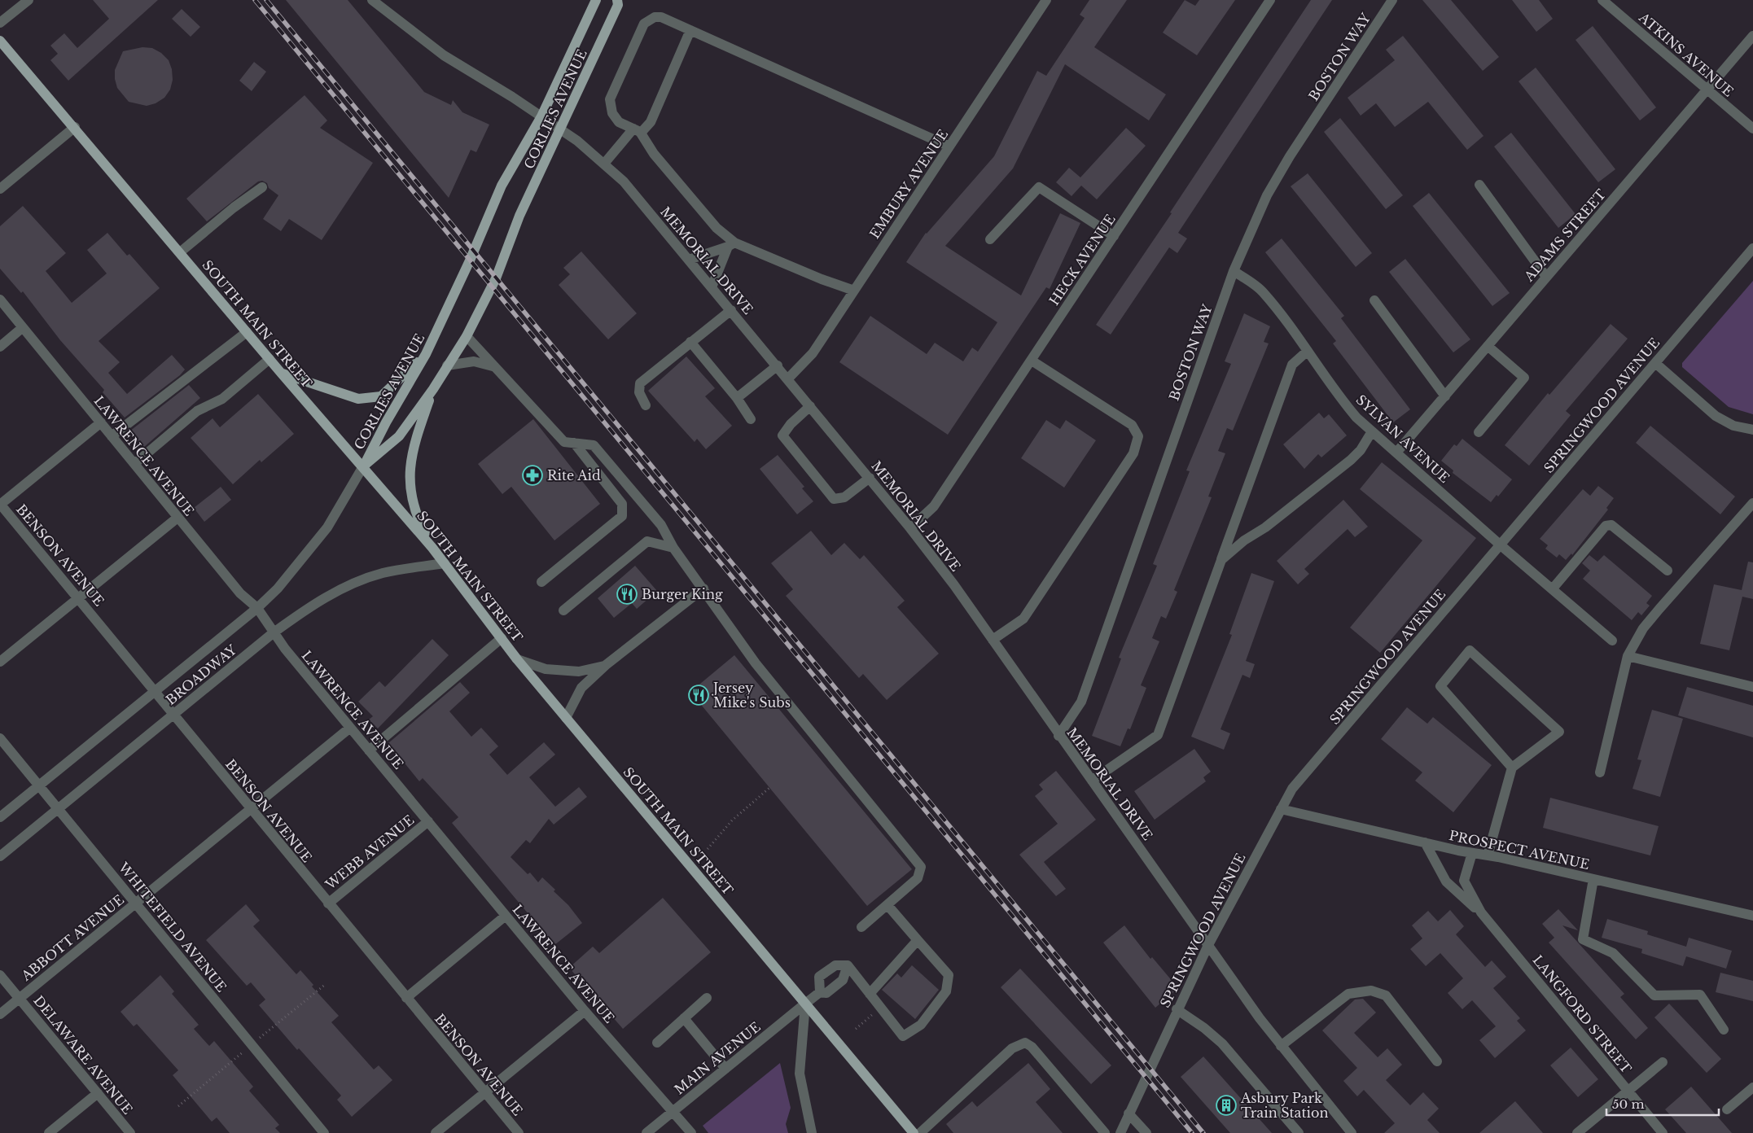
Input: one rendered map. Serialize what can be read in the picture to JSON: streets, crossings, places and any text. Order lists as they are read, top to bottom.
{
  "streets": {
    "main road": ["CORLIES AVENUE", "SOUTH MAIN STREET"],
    "street": [
      "ATKINS AVENUE",
      "BOSTON WAY",
      "EMBURY AVENUE",
      "ADAMS STREET",
      "HECK AVENUE",
      "MEMORIAL DRIVE",
      "SPRINGWOOD AVENUE",
      "SYLVAN AVENUE",
      "LAWRENCE AVENUE",
      "BENSON AVENUE",
      "BROADWAY",
      "PROSPECT AVENUE",
      "WEBB AVENUE",
      "WHITEFIELD AVENUE",
      "ABBOTT AVENUE",
      "LANGFORD STREET",
      "DELAWARE AVENUE",
      "MAIN AVENUE"
    ]
  },
  "crossings": [
    ["ATKINS AVENUE", "ADAMS STREET"],
    ["BOSTON WAY", "MEMORIAL DRIVE"],
    ["BOSTON WAY", "SYLVAN AVENUE"],
    ["CORLIES AVENUE", "MEMORIAL DRIVE"],
    ["CORLIES AVENUE", "SOUTH MAIN STREET"],
    ["CORLIES AVENUE", "BROADWAY"],
    ["EMBURY AVENUE", "MEMORIAL DRIVE"],
    ["ADAMS STREET", "SYLVAN AVENUE"],
    ["HECK AVENUE", "MEMORIAL DRIVE"],
    ["MEMORIAL DRIVE", "SPRINGWOOD AVENUE"],
    ["SOUTH MAIN STREET", "BROADWAY"],
    ["SOUTH MAIN STREET", "MAIN AVENUE"],
    ["SPRINGWOOD AVENUE", "SYLVAN AVENUE"],
    ["SPRINGWOOD AVENUE", "PROSPECT AVENUE"],
    ["LAWRENCE AVENUE", "BROADWAY"],
    ["LAWRENCE AVENUE", "WEBB AVENUE"],
    ["LAWRENCE AVENUE", "ABBOTT AVENUE"],
    ["LAWRENCE AVENUE", "MAIN AVENUE"],
    ["BENSON AVENUE", "BROADWAY"],
    ["BENSON AVENUE", "WEBB AVENUE"],
    ["BENSON AVENUE", "ABBOTT AVENUE"],
    ["BROADWAY", "WHITEFIELD AVENUE"],
    ["PROSPECT AVENUE", "LANGFORD STREET"],
    ["WHITEFIELD AVENUE", "ABBOTT AVENUE"],
    ["ABBOTT AVENUE", "DELAWARE AVENUE"]
  ],
  "places": {
    "pharmacy": ["Rite Aid"],
    "restaurant": ["Burger King", "Jersey Mike's Subs"],
    "building": ["Asbury Park Train Station"]
  },
  "scale_bar": "50 m"
}
